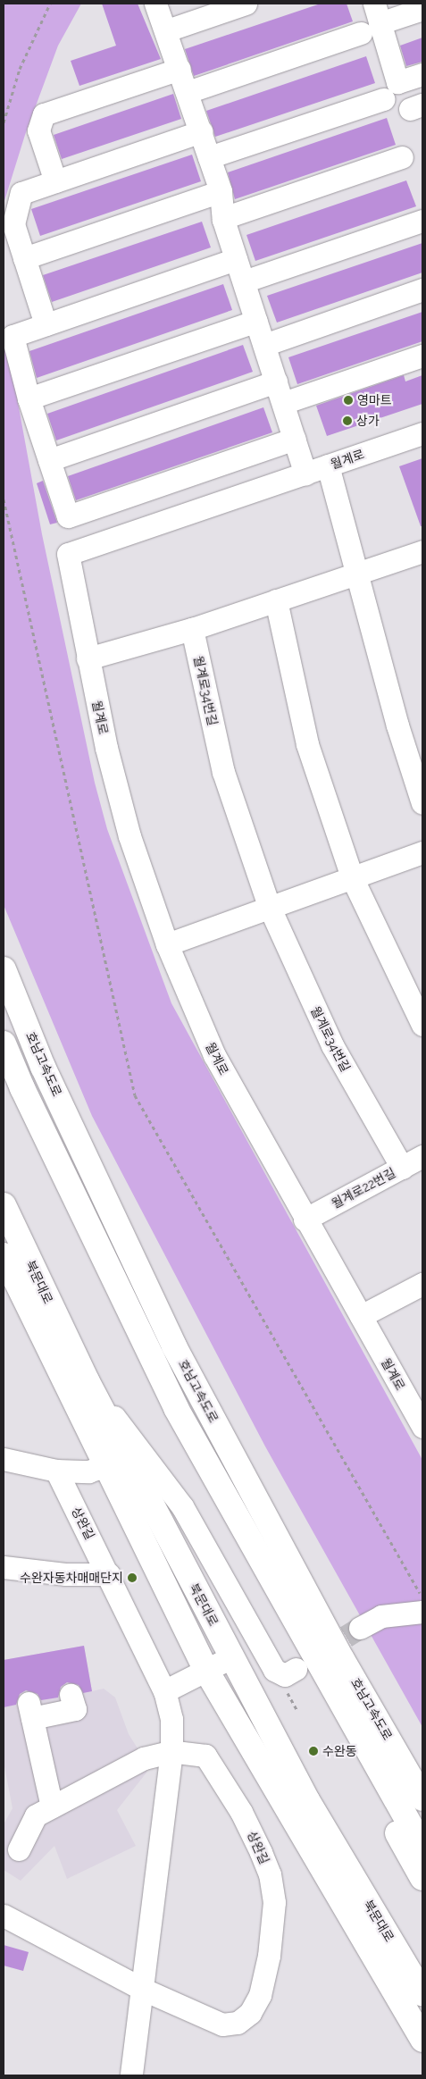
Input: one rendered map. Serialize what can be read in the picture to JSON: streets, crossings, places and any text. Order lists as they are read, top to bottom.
{
  "streets": {
    "main road": ["호남고속도로", "북문대로"],
    "street": [
      "월계로",
      "월계로34번길",
      "월계로22번길",
      "상완길"
    ]
  },
  "crossings": [
    ["월계로", "월계로22번길"],
    ["월계로34번길", "월계로22번길"]
  ],
  "places": [
    "영마트",
    "상가",
    "수완자동차매매단지",
    "수완동"
  ]
}
